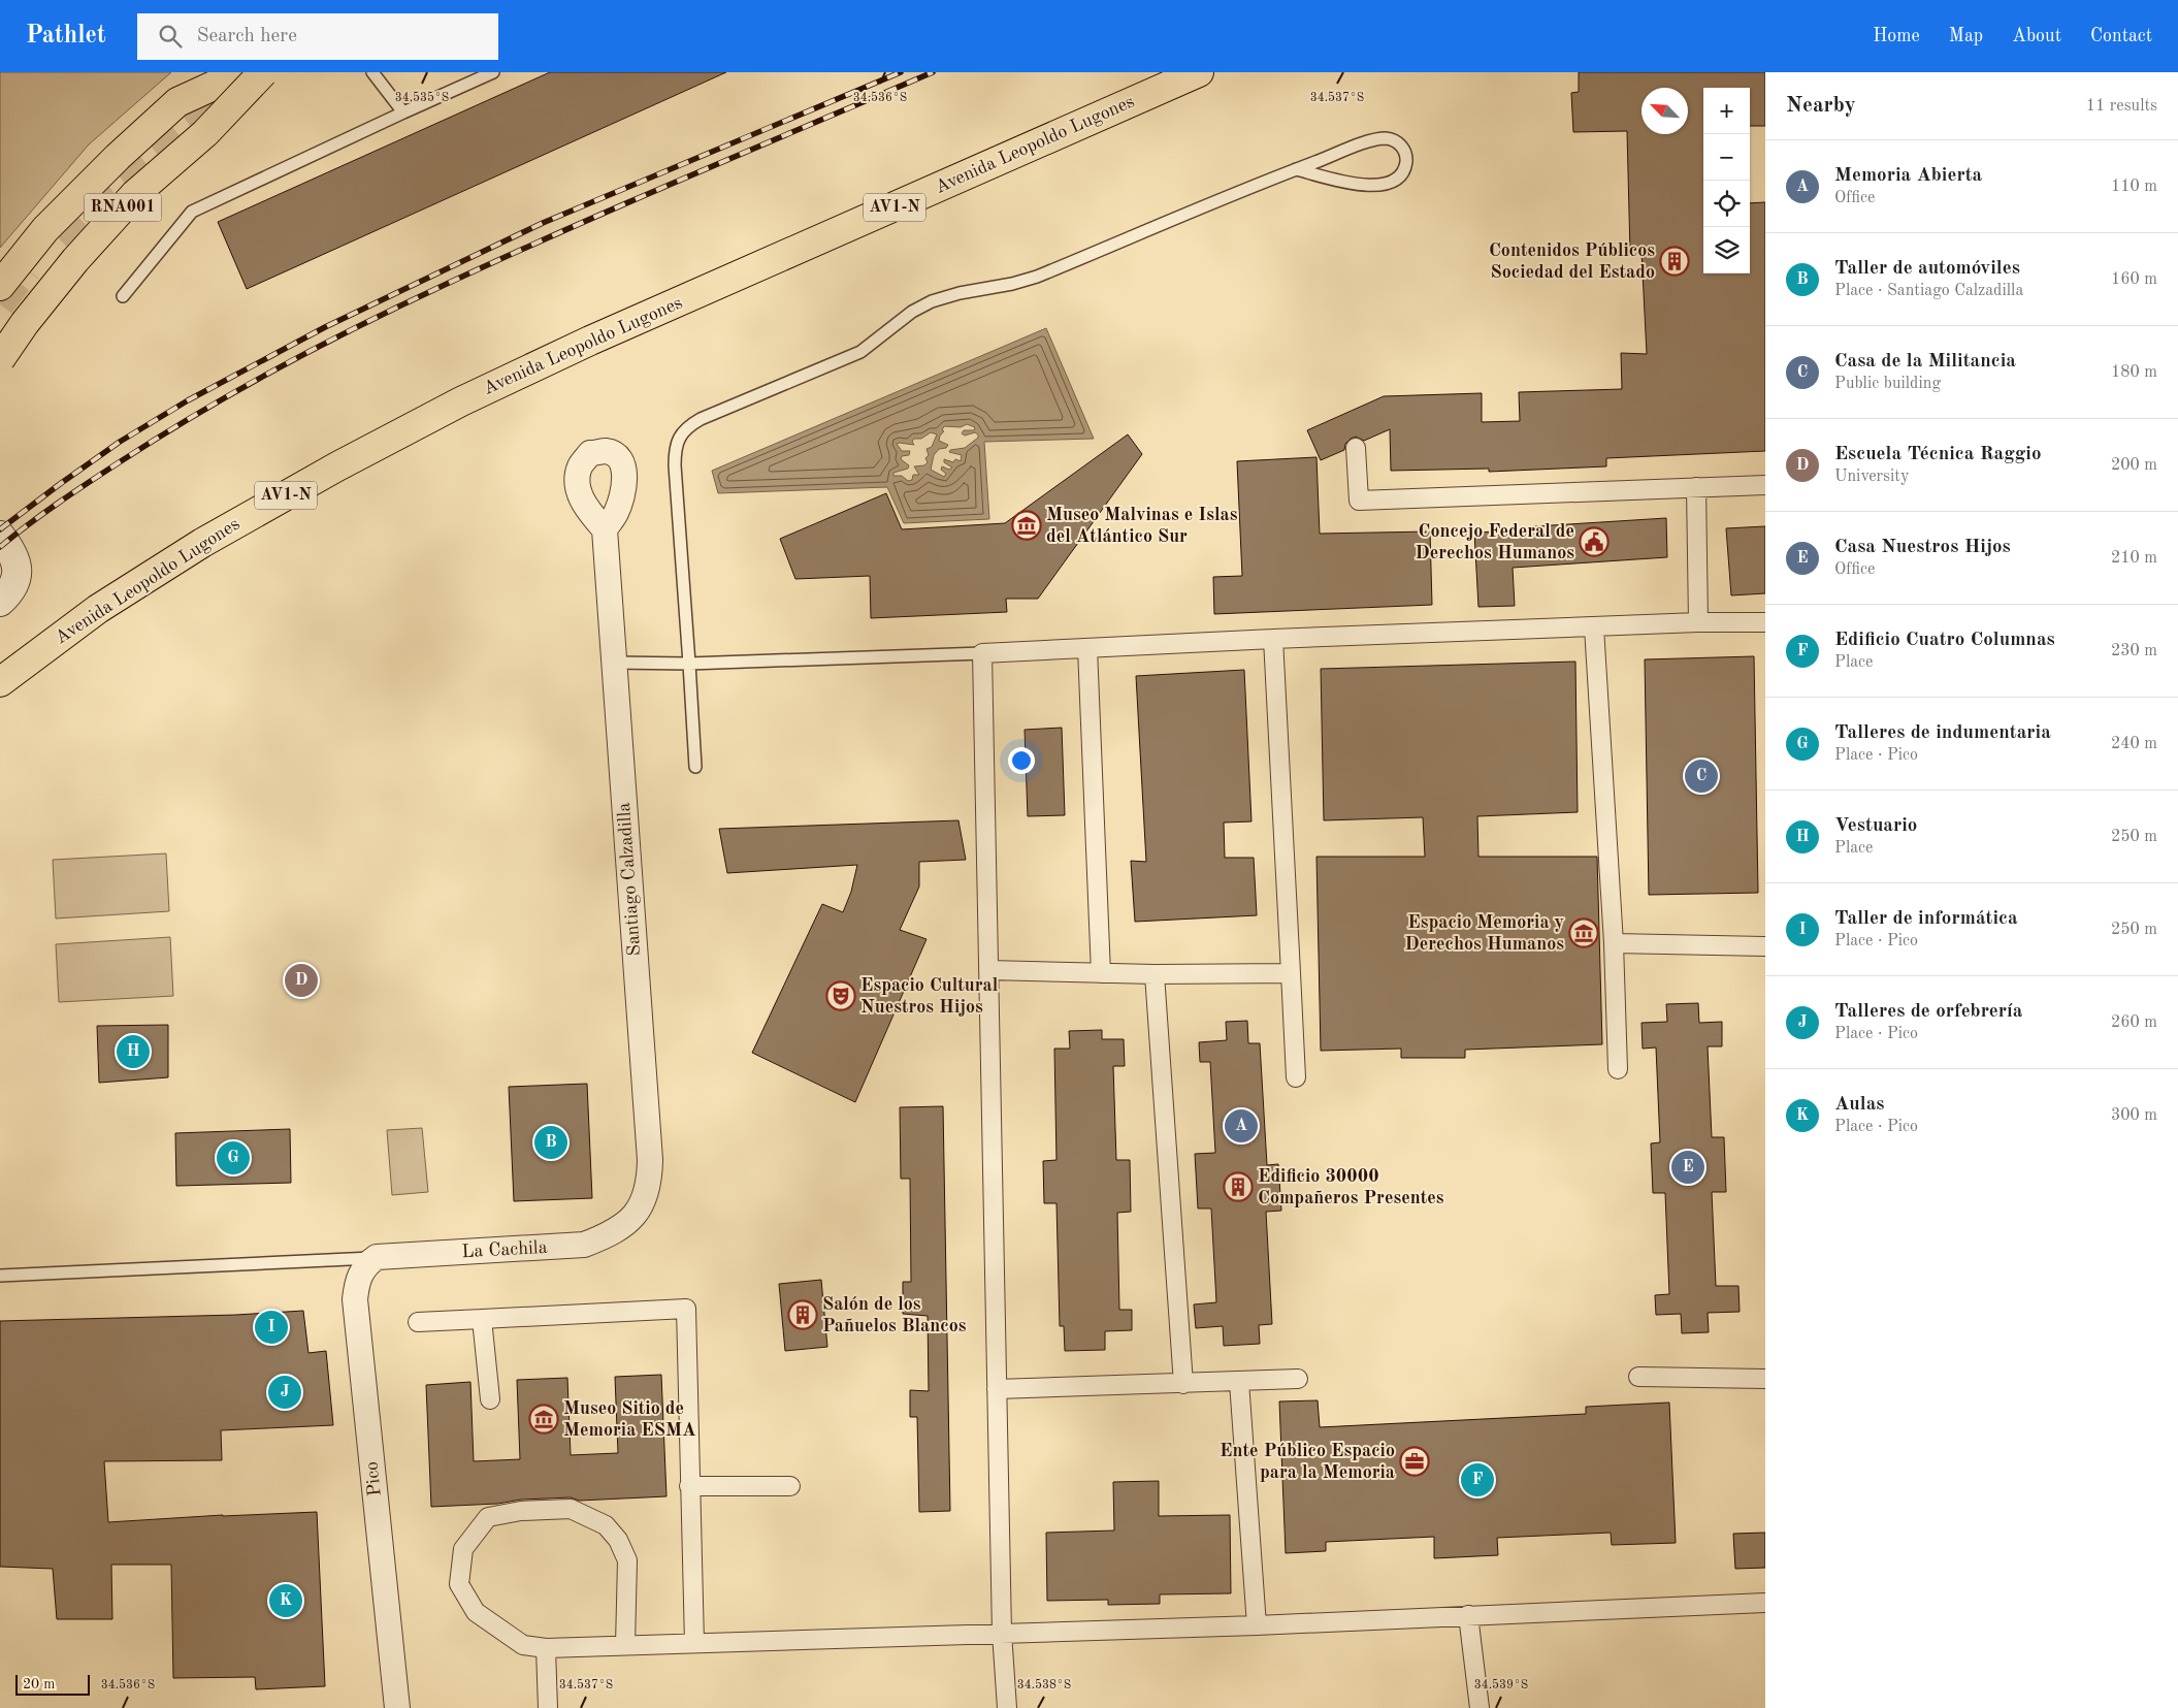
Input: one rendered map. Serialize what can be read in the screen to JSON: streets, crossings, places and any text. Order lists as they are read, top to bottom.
{
  "streets": {
    "highway": ["Avenida Leopoldo Lugones", "RNA001", "AV1-N"],
    "street": ["Santiago Calzadilla", "La Cachila", "Pico"]
  },
  "crossings": [
    ["Santiago Calzadilla", "La Cachila"],
    ["La Cachila", "Pico"]
  ],
  "places": {
    "building": ["Contenidos Públicos Sociedad del Estado", "Edificio 30000 Compañeros Presentes", "Salón de los Pañuelos Blancos"],
    "museum": ["Museo Malvinas e Islas del Atlántico Sur", "Espacio Memoria y Derechos Humanos", "Museo Sitio de Memoria ESMA"],
    "public building": ["Concejo Federal de Derechos Humanos"],
    "theatre": ["Espacio Cultural Nuestros Hijos"],
    "office": ["Ente Público Espacio para la Memoria"]
  },
  "scale_bar": "20 m",
  "north": "top left",
  "page": {
    "header": "Pathlet",
    "search": "Search here",
    "nav": [
      "Home",
      "Map",
      "About",
      "Contact"
    ],
    "heading": ["Nearby", "11 results"],
    "map_buttons": ["+", "−"],
    "list": [
      {
        "mark": "A",
        "name": "Memoria Abierta",
        "note": "Office",
        "value": "110 m"
      },
      {
        "mark": "B",
        "name": "Taller de automóviles",
        "note": "Place · Santiago Calzadilla",
        "value": "160 m"
      },
      {
        "mark": "C",
        "name": "Casa de la Militancia",
        "note": "Public building",
        "value": "180 m"
      },
      {
        "mark": "D",
        "name": "Escuela Técnica Raggio",
        "note": "University",
        "value": "200 m"
      },
      {
        "mark": "E",
        "name": "Casa Nuestros Hijos",
        "note": "Office",
        "value": "210 m"
      },
      {
        "mark": "F",
        "name": "Edificio Cuatro Columnas",
        "note": "Place",
        "value": "230 m"
      },
      {
        "mark": "G",
        "name": "Talleres de indumentaria",
        "note": "Place · Pico",
        "value": "240 m"
      },
      {
        "mark": "H",
        "name": "Vestuario",
        "note": "Place",
        "value": "250 m"
      },
      {
        "mark": "I",
        "name": "Taller de informática",
        "note": "Place · Pico",
        "value": "250 m"
      },
      {
        "mark": "J",
        "name": "Talleres de orfebrería",
        "note": "Place · Pico",
        "value": "260 m"
      },
      {
        "mark": "K",
        "name": "Aulas",
        "note": "Place · Pico",
        "value": "300 m"
      }
    ],
    "pins": [
      "C",
      "D",
      "H",
      "A",
      "B",
      "G",
      "E",
      "I",
      "J",
      "F",
      "K"
    ],
    "scale": "20 m"
  },
  "coordinates": [
    "34.535°S",
    "34.536°S",
    "34.537°S",
    "34.538°S",
    "34.539°S"
  ]
}
